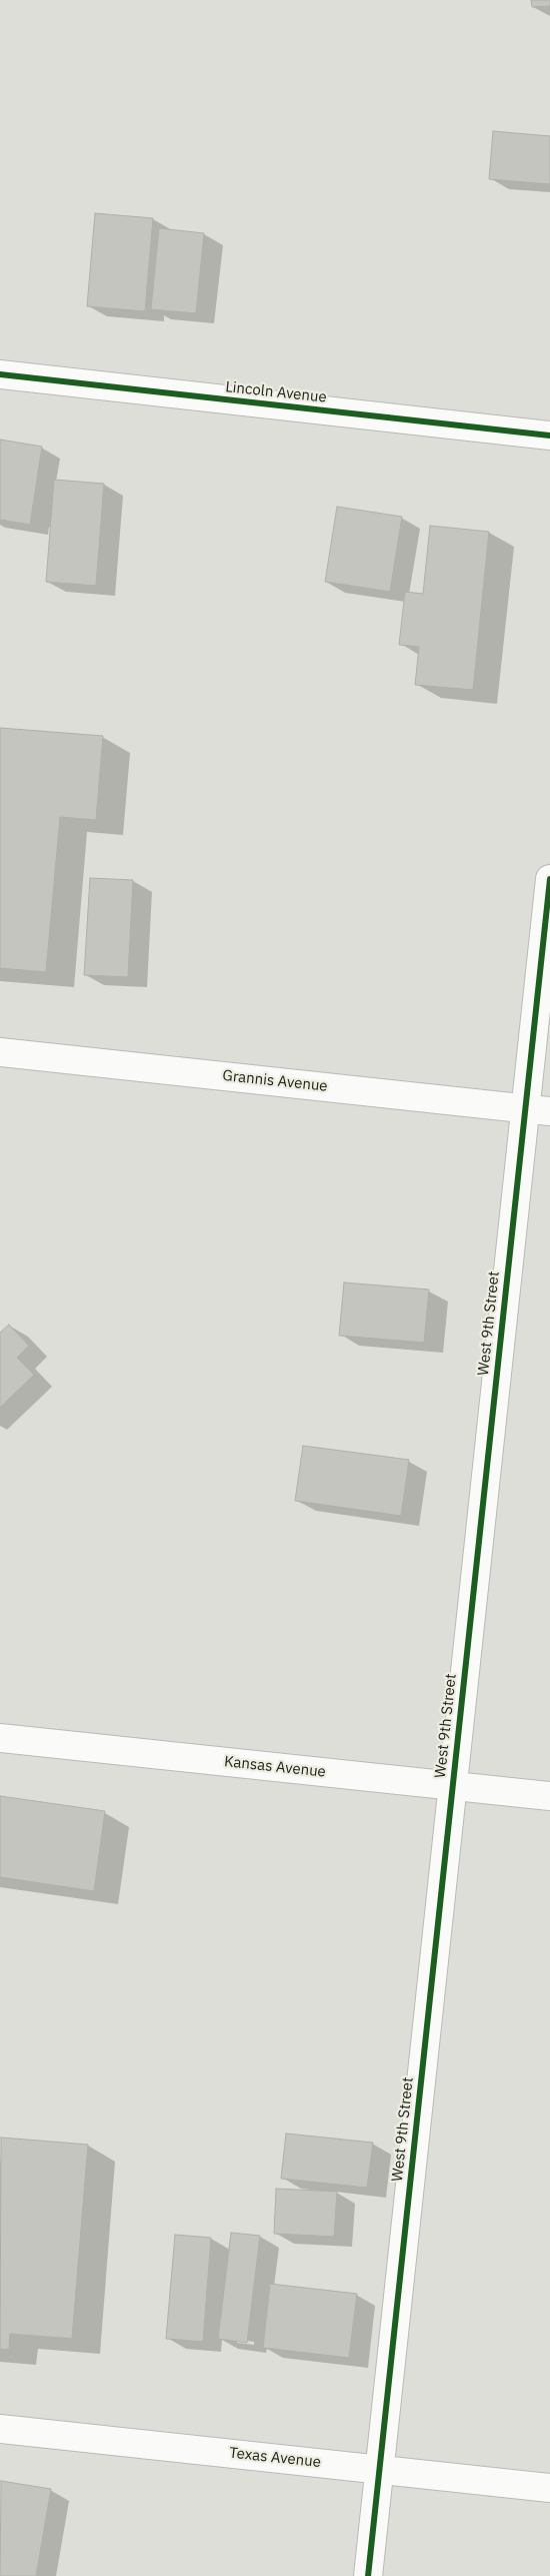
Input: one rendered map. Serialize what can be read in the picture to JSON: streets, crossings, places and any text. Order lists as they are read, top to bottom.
{
  "streets": {
    "street": [
      "Lincoln Avenue",
      "Grannis Avenue",
      "West 9th Street",
      "Kansas Avenue",
      "Texas Avenue"
    ]
  },
  "crossings": [
    ["Grannis Avenue", "West 9th Street"],
    ["West 9th Street", "Kansas Avenue"],
    ["West 9th Street", "Texas Avenue"]
  ]
}
